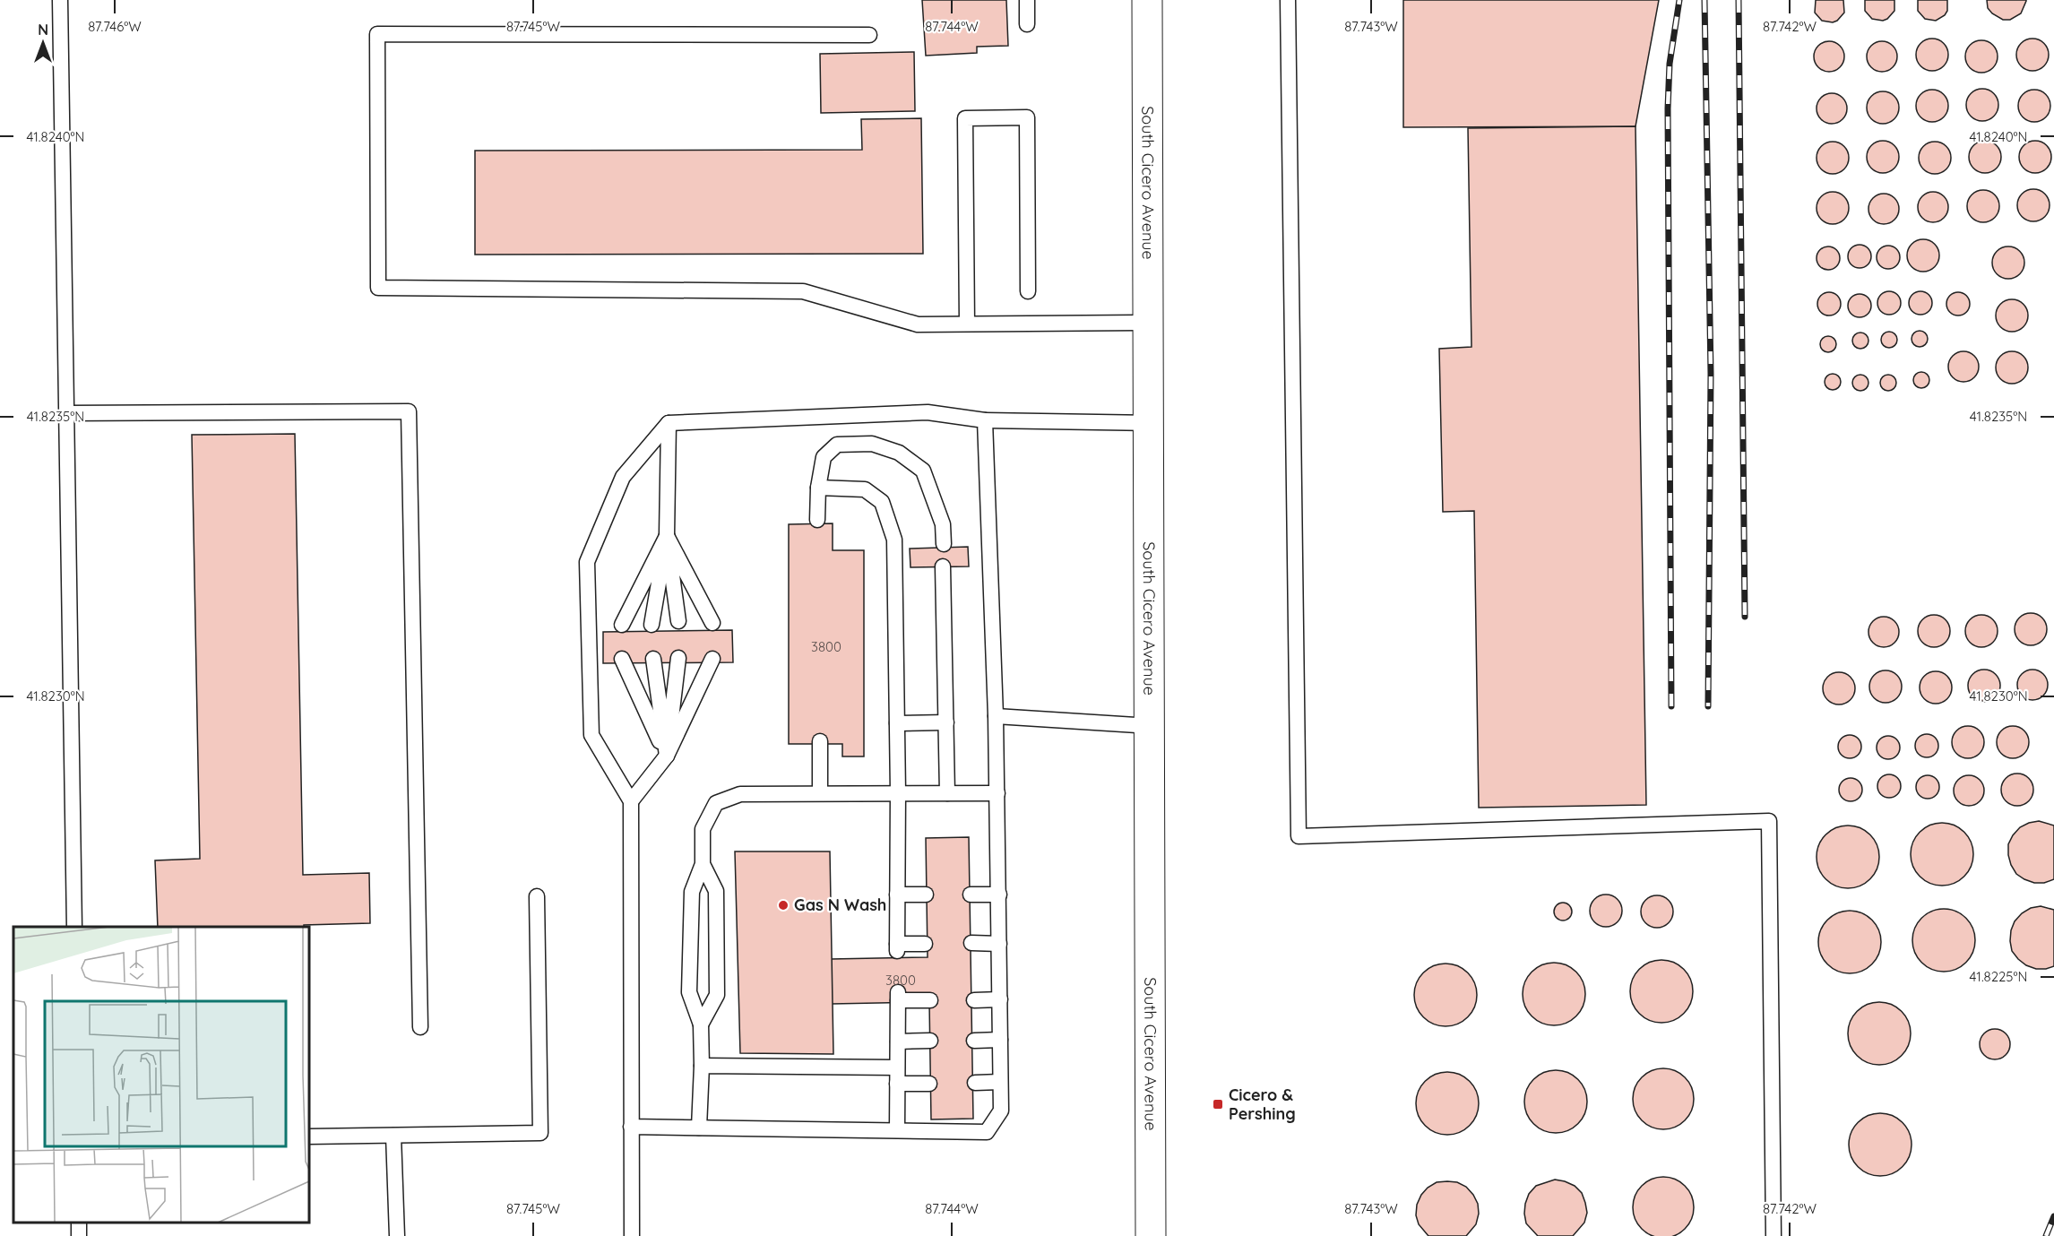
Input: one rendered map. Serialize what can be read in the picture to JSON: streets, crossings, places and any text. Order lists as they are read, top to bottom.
{
  "streets": {
    "main road": ["South Cicero Avenue"]
  },
  "places": {
    "other": ["Gas N Wash"],
    "transit": ["Cicero & Pershing"]
  },
  "house_numbers": ["3800", "3800"],
  "north": "top",
  "coordinates": [
    "87.746°W",
    "87.745°W",
    "87.744°W",
    "87.743°W",
    "87.742°W",
    "41.8240°N",
    "41.8235°N",
    "41.8230°N",
    "41.8225°N"
  ]
}
